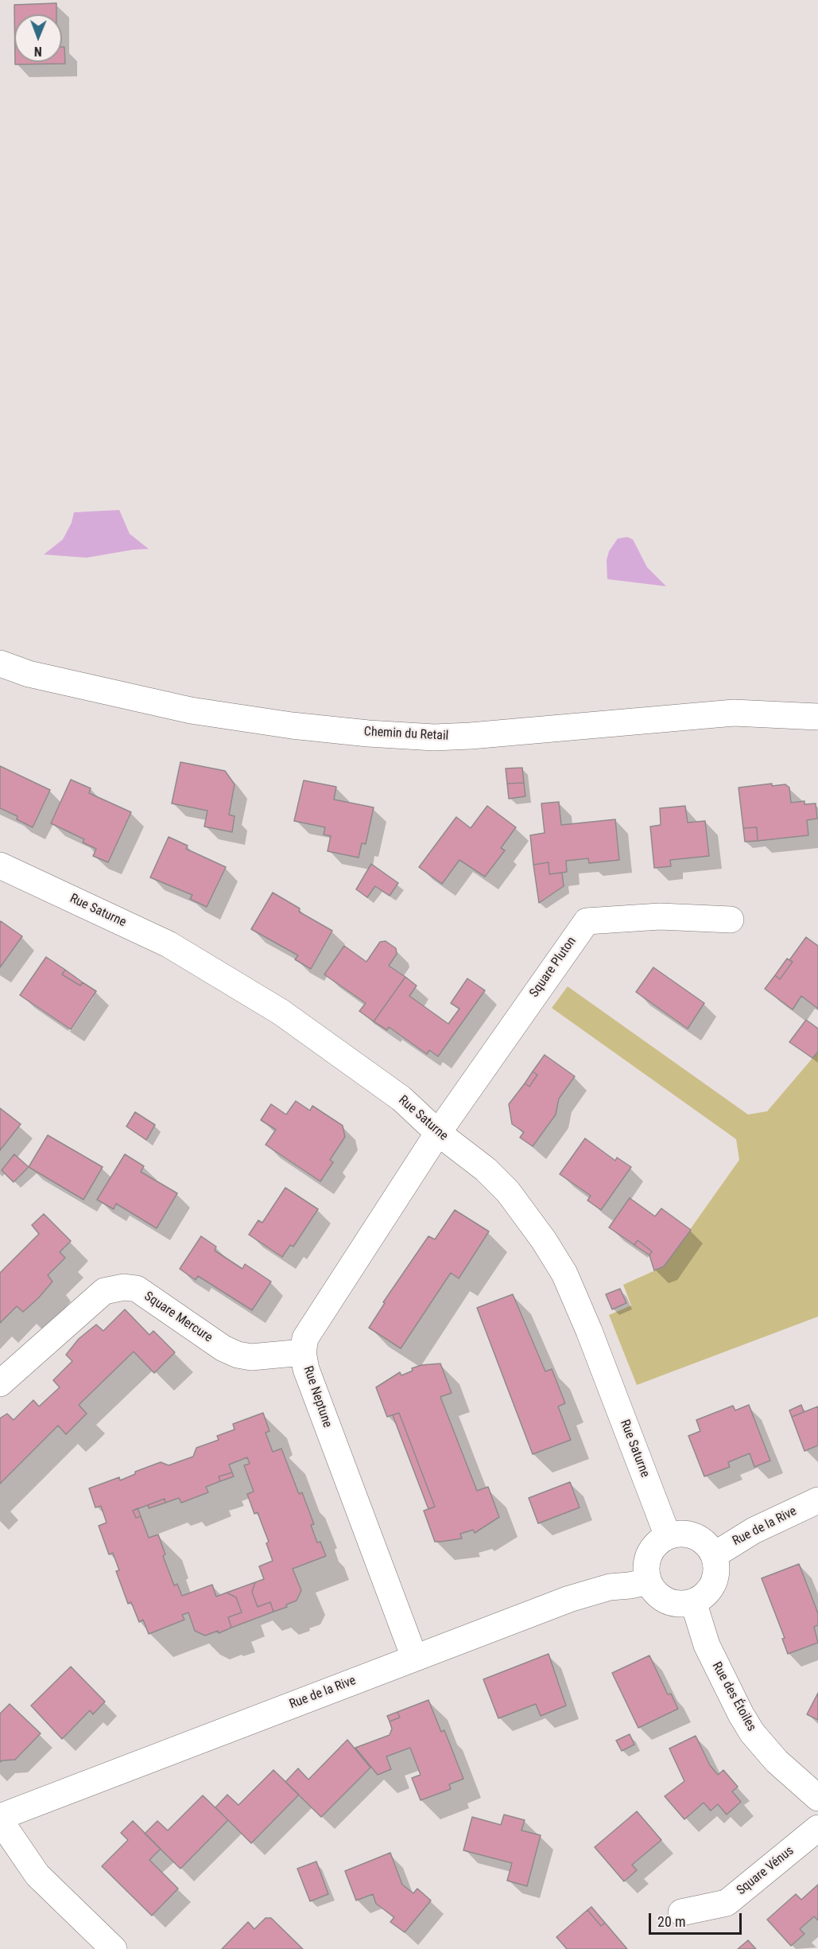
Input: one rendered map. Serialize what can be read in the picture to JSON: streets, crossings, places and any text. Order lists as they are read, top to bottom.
{
  "streets": {
    "street": [
      "Chemin du Retail",
      "Rue Saturne",
      "Square Pluton",
      "Square Mercure",
      "Rue Neptune",
      "Rue de la Rive",
      "Rue des Étoiles",
      "Square Vénus"
    ]
  },
  "crossings": [
    ["Rue Saturne", "Square Pluton"],
    ["Rue Saturne", "Rue Neptune"],
    ["Rue Saturne", "Rue de la Rive"],
    ["Rue Saturne", "Rue des Étoiles"],
    ["Square Pluton", "Rue Neptune"],
    ["Square Mercure", "Rue Neptune"],
    ["Rue Neptune", "Rue de la Rive"],
    ["Rue de la Rive", "Rue des Étoiles"]
  ],
  "scale_bar": "20 m",
  "north": "bottom"
}
